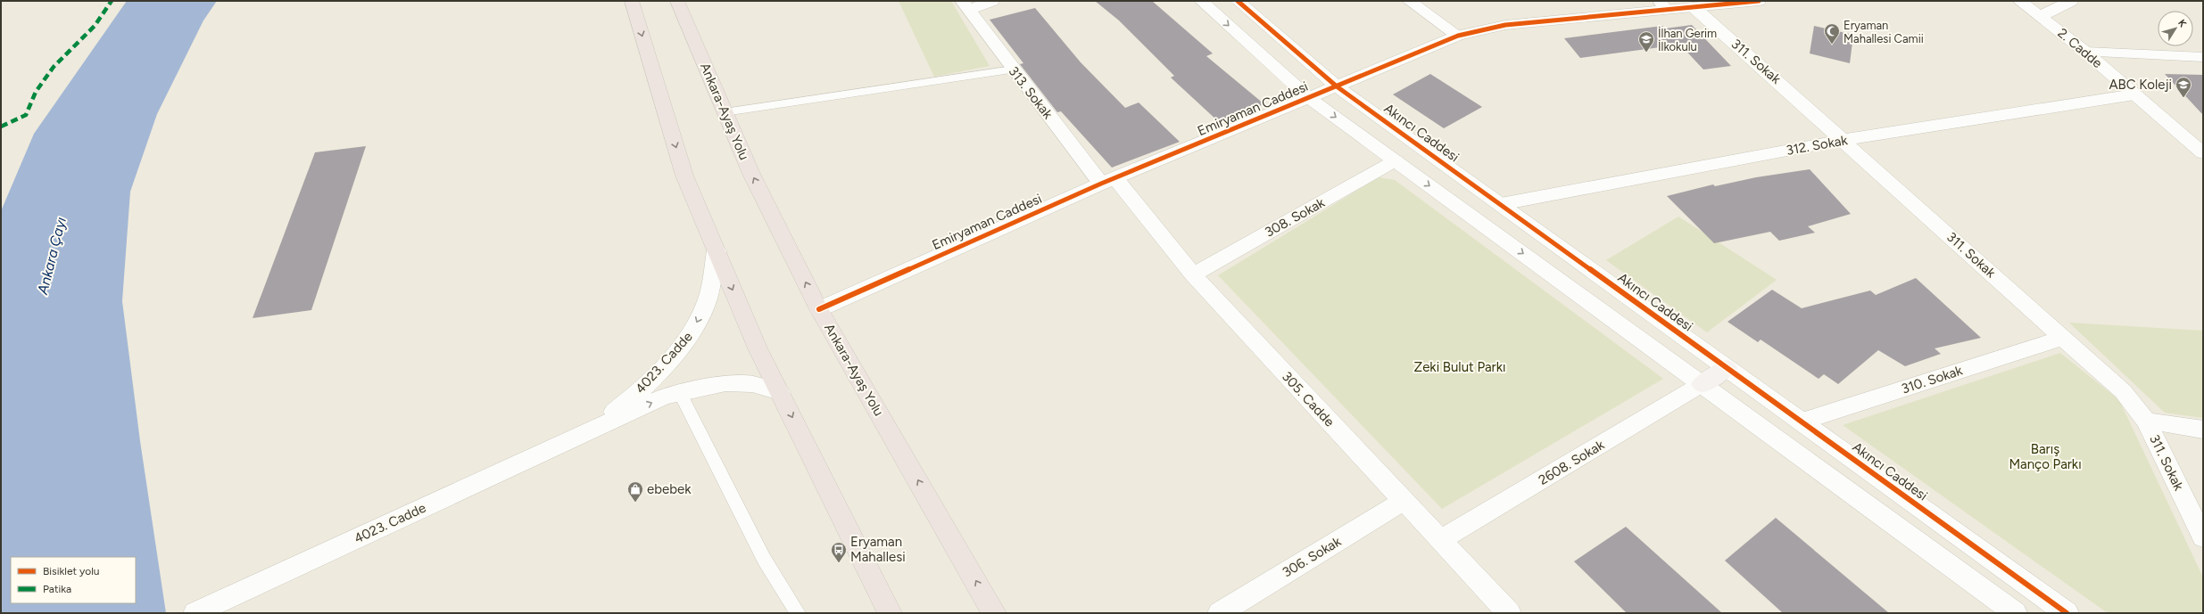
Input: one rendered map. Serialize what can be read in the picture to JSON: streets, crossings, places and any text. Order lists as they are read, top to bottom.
{
  "streets": {
    "highway": ["Ankara-Ayaş Yolu"],
    "street": [
      "2. Cadde",
      "311. Sokak",
      "313. Sokak",
      "Emiryaman Caddesi",
      "Akıncı Caddesi",
      "312. Sokak",
      "308. Sokak",
      "4023. Cadde",
      "310. Sokak",
      "305. Cadde",
      "2608. Sokak",
      "306. Sokak"
    ]
  },
  "crossings": [
    ["2. Cadde", "312. Sokak"],
    ["311. Sokak", "Emiryaman Caddesi"],
    ["311. Sokak", "312. Sokak"],
    ["311. Sokak", "310. Sokak"],
    ["313. Sokak", "Emiryaman Caddesi"],
    ["313. Sokak", "305. Cadde"],
    ["Emiryaman Caddesi", "Ankara-Ayaş Yolu"],
    ["Emiryaman Caddesi", "Akıncı Caddesi"],
    ["Emiryaman Caddesi", "305. Cadde"],
    ["Akıncı Caddesi", "312. Sokak"],
    ["Akıncı Caddesi", "310. Sokak"],
    ["308. Sokak", "305. Cadde"],
    ["305. Cadde", "2608. Sokak"],
    ["305. Cadde", "306. Sokak"]
  ],
  "water": ["Ankara Çayı"],
  "parks": ["Zeki Bulut Parkı", "Barış Manço Parkı"],
  "places": {
    "mosque": ["Eryaman Mahallesi Camii"],
    "school or university": ["İlhan Gerim İlkokulu", "ABC Koleji"],
    "shop": ["ebebek"],
    "bus stop": ["Eryaman Mahallesi"]
  },
  "legend": ["Bisiklet yolu", "Patika"],
  "north": "top right"
}
